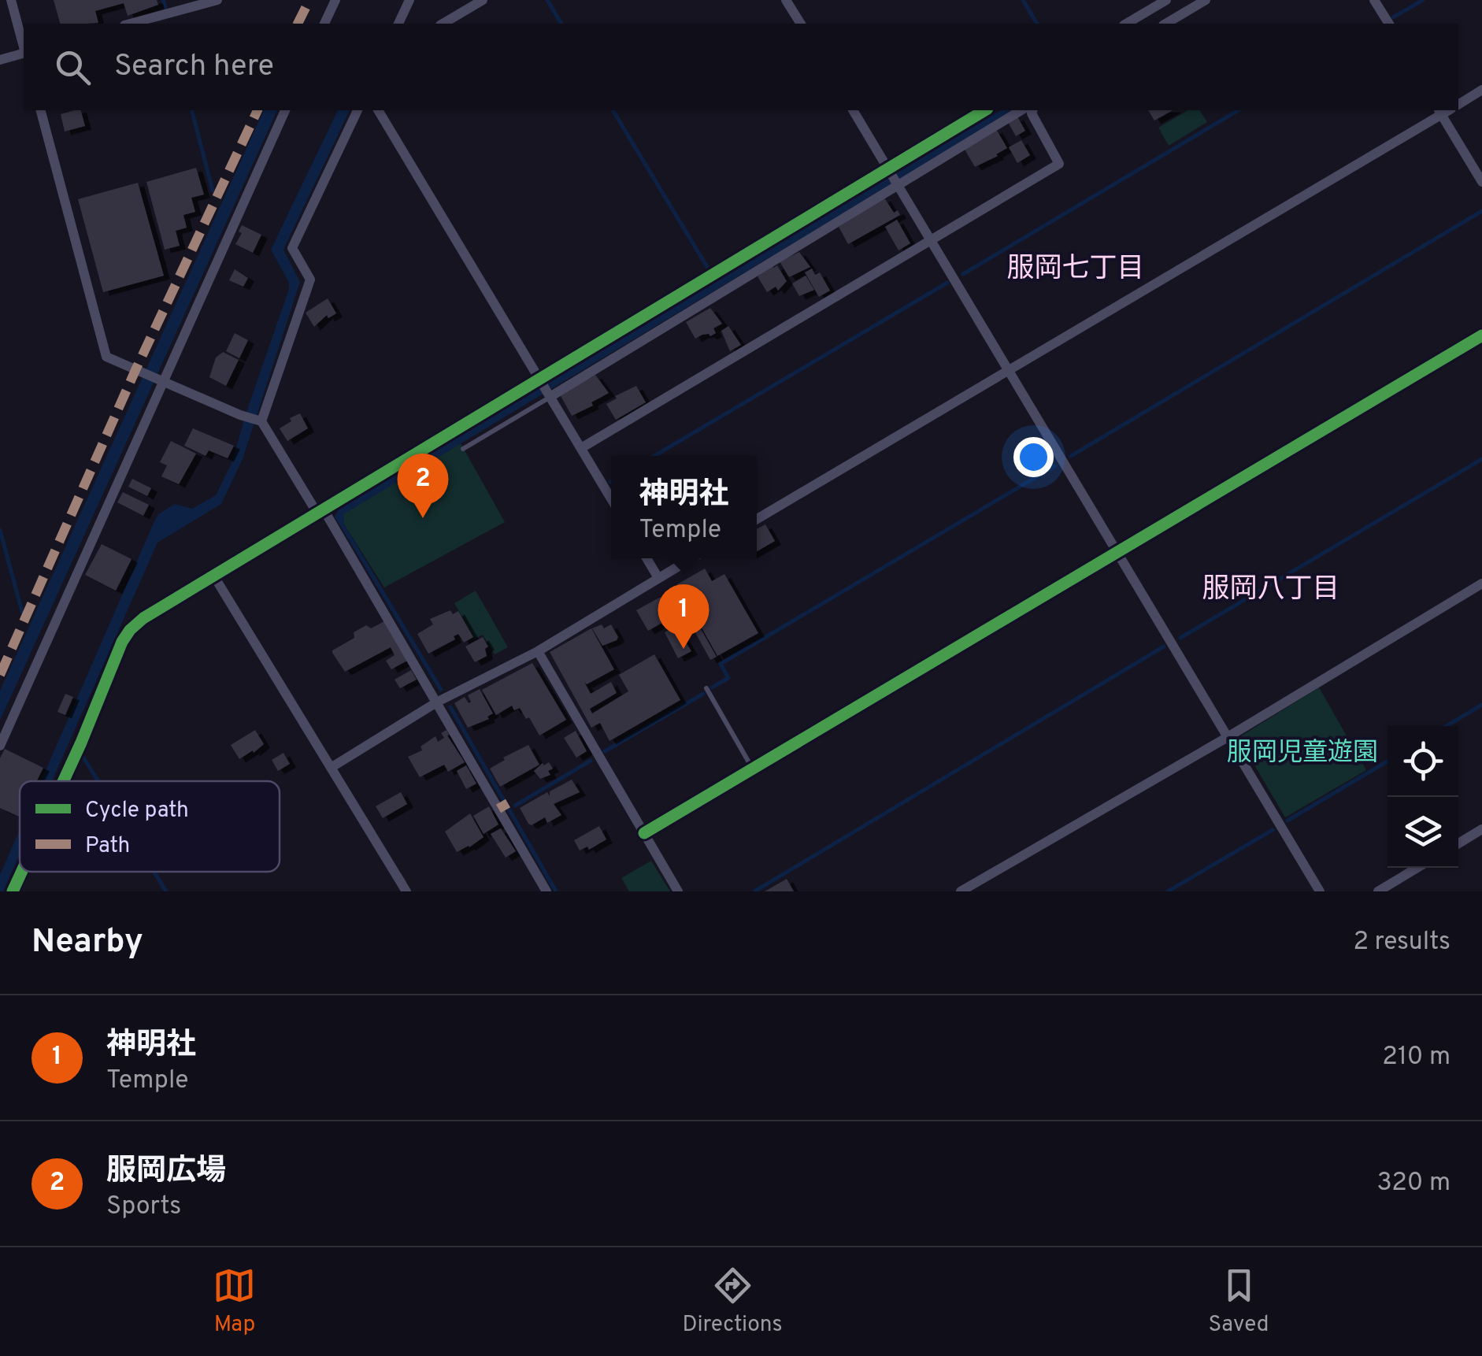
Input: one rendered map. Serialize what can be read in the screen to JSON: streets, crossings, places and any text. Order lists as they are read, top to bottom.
{
  "districts": ["服岡七丁目", "服岡八丁目"],
  "parks": ["服岡児童遊園"],
  "legend": ["Cycle path", "Path"],
  "page": {
    "search": "Search here",
    "pins": ["2", "1"],
    "popup": ["神明社", "Temple"],
    "heading": ["Nearby", "2 results"],
    "list": [
      {
        "mark": "1",
        "name": "神明社",
        "note": "Temple",
        "value": "210 m"
      },
      {
        "mark": "2",
        "name": "服岡広場",
        "note": "Sports",
        "value": "320 m"
      }
    ],
    "nav": ["Map", "Directions", "Saved"]
  }
}
